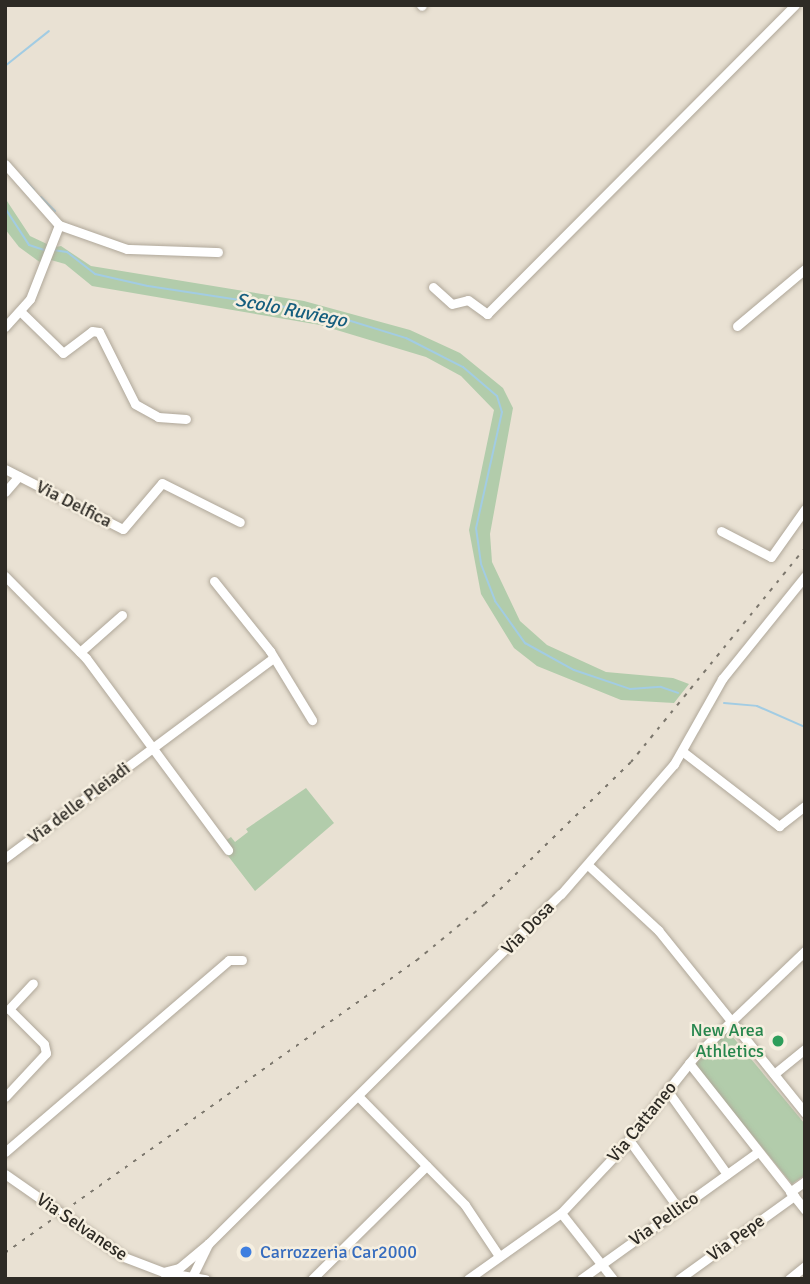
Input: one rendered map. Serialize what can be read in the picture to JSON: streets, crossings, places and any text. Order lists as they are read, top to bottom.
{
  "streets": {
    "street": [
      "Via Delfica",
      "Via delle Pleiadi",
      "Via Dosa",
      "Via Cattaneo",
      "Via Pellico",
      "Via Selvanese",
      "Via Pepe"
    ]
  },
  "crossings": [
    ["Via Dosa", "Via Selvanese"]
  ],
  "water": ["Scolo Ruviego"],
  "places": ["New Area Athletics", "Carrozzeria Car2000"]
}
